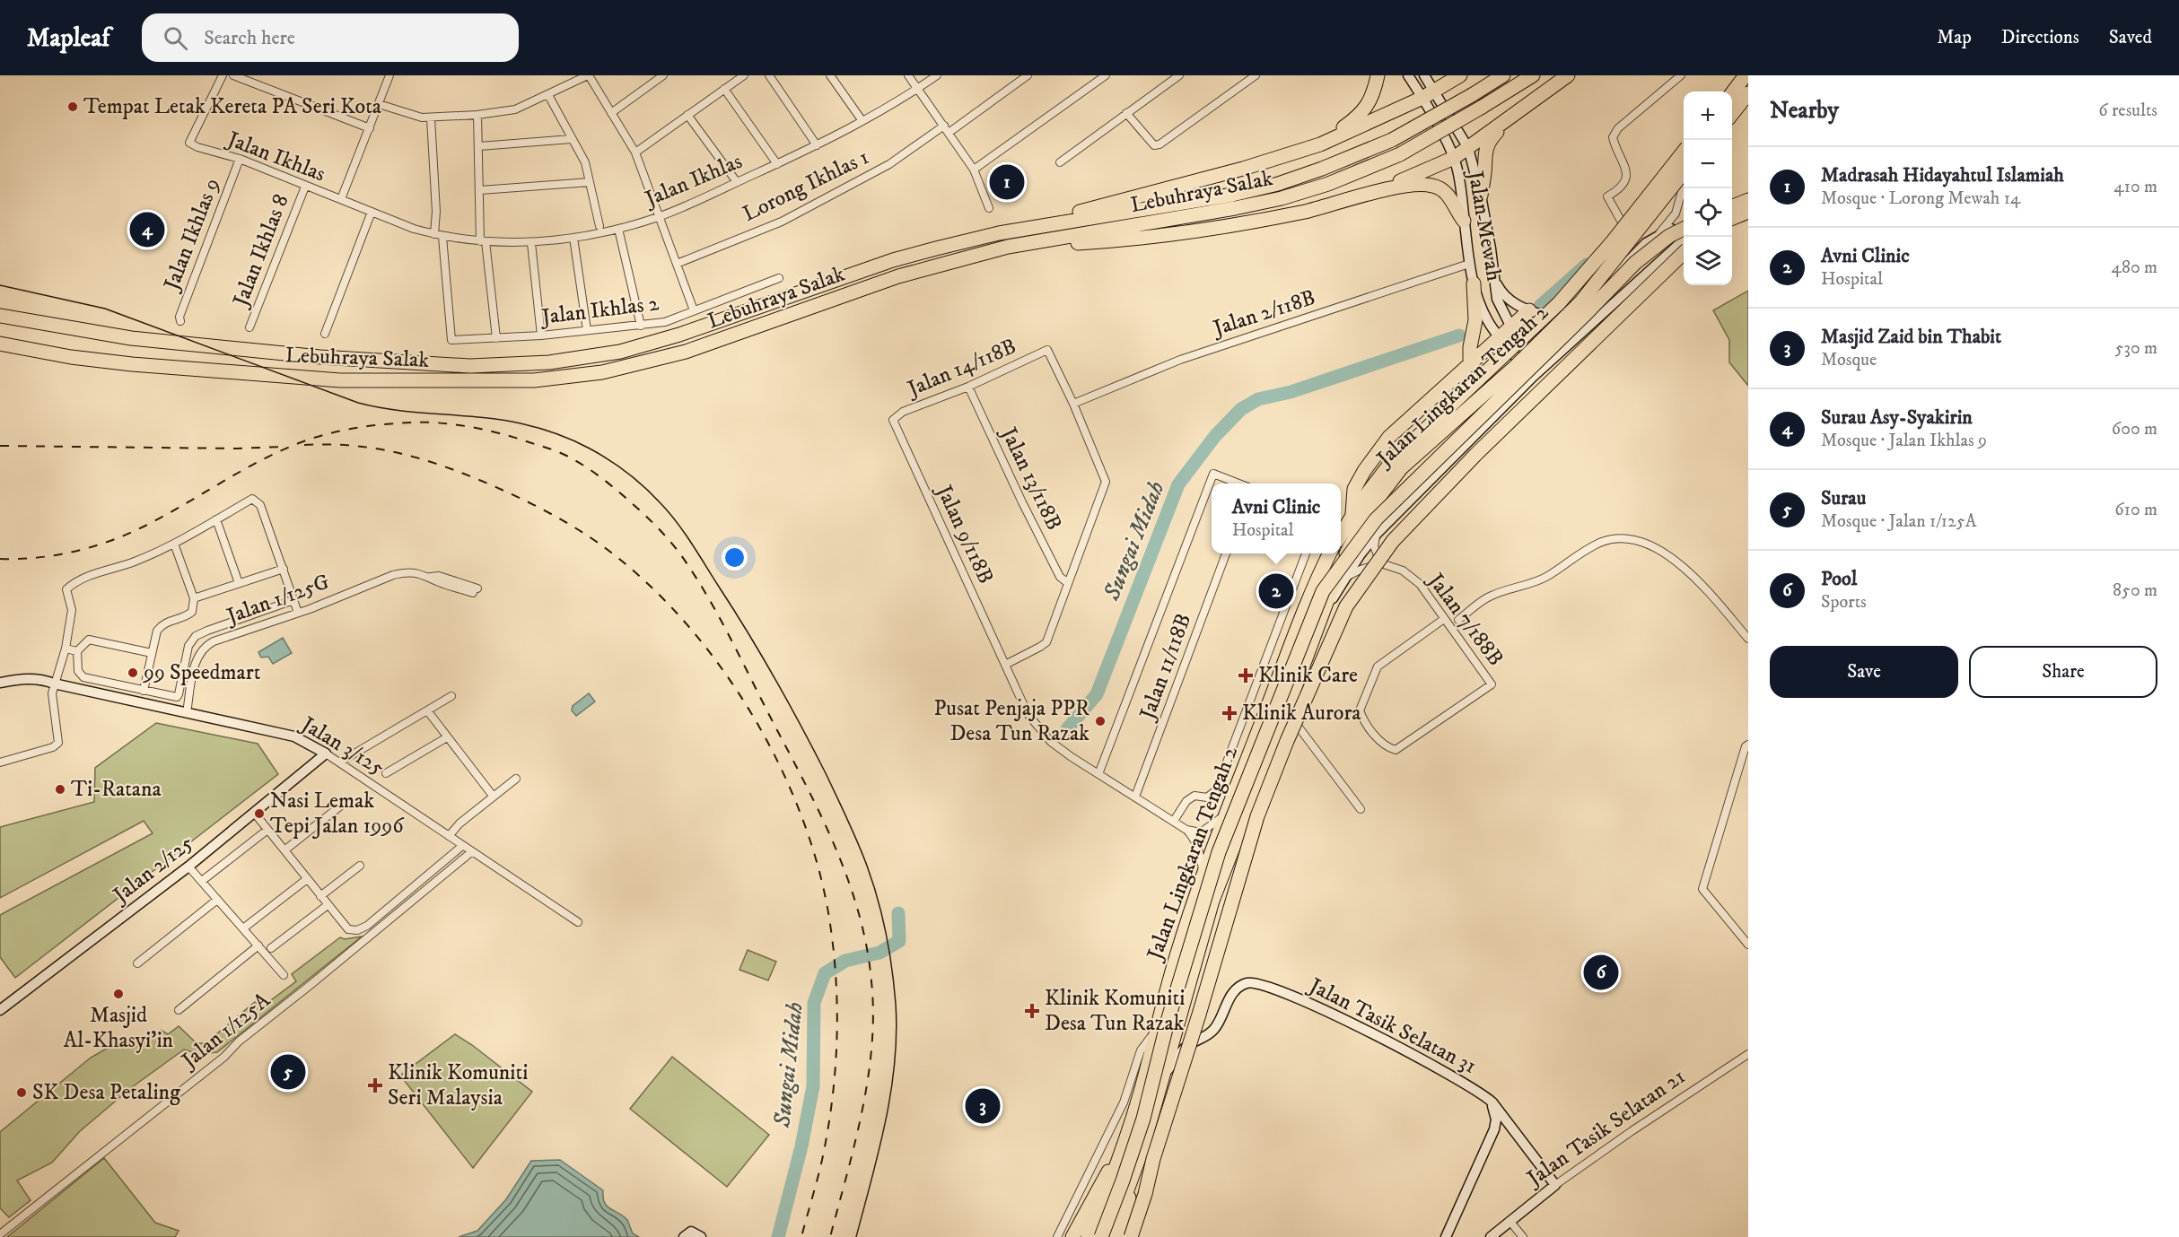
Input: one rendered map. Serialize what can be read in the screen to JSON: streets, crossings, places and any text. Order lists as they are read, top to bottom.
{
  "streets": {
    "highway": ["Lebuhraya Salak", "Jalan Lingkaran Tengah 2"],
    "street": [
      "Jalan Ikhlas",
      "Lorong Ikhlas 1",
      "Jalan Mewah",
      "Jalan Ikhlas 9",
      "Jalan Ikhlas 8",
      "Jalan Ikhlas 2",
      "Jalan 2/118B",
      "Jalan 14/118B",
      "Jalan 13/118B",
      "Jalan 9/118B",
      "Jalan 1/125G",
      "Jalan 7/188B",
      "Jalan 11/118B",
      "Jalan 3/125",
      "Jalan 2/125",
      "Jalan Tasik Selatan 31",
      "Jalan 1/125A",
      "Jalan Tasik Selatan 21"
    ]
  },
  "crossings": [
    ["Jalan Ikhlas", "Jalan Ikhlas 9"],
    ["Jalan Ikhlas", "Jalan Ikhlas 8"],
    ["Jalan Ikhlas", "Jalan Ikhlas 2"],
    ["Jalan Mewah", "Jalan 2/118B"],
    ["Jalan 2/118B", "Jalan 14/118B"],
    ["Jalan 14/118B", "Jalan 13/118B"],
    ["Jalan 14/118B", "Jalan 9/118B"],
    ["Jalan Lingkaran Tengah 2", "Jalan Tasik Selatan 31"],
    ["Jalan 9/118B", "Jalan 11/118B"],
    ["Jalan 1/125G", "Jalan 3/125"],
    ["Jalan 3/125", "Jalan 2/125"],
    ["Jalan 3/125", "Jalan 1/125A"],
    ["Jalan Tasik Selatan 31", "Jalan Tasik Selatan 21"]
  ],
  "water": ["Sungai Midah"],
  "places": {
    "other": [
      "Tempat Letak Kereta PA Seri Kota",
      "99 Speedmart",
      "Pusat Penjaja PPR Desa Tun Razak",
      "Ti-Ratana",
      "Nasi Lemak Tepi Jalan 1996",
      "Masjid Al-Khasyi'in",
      "SK Desa Petaling"
    ],
    "health": [
      "Klinik Care",
      "Klinik Aurora",
      "Klinik Komuniti Desa Tun Razak",
      "Klinik Komuniti Seri Malaysia"
    ]
  },
  "page": {
    "header": "Mapleaf",
    "search": "Search here",
    "nav": ["Map", "Directions", "Saved"],
    "heading": ["Nearby", "6 results"],
    "map_buttons": ["+", "−"],
    "list": [
      {
        "mark": "1",
        "name": "Madrasah Hidayahtul Islamiah",
        "note": "Mosque · Lorong Mewah 14",
        "value": "410 m"
      },
      {
        "mark": "2",
        "name": "Avni Clinic",
        "note": "Hospital",
        "value": "480 m"
      },
      {
        "mark": "3",
        "name": "Masjid Zaid bin Thabit",
        "note": "Mosque",
        "value": "530 m"
      },
      {
        "mark": "4",
        "name": "Surau Asy-Syakirin",
        "note": "Mosque · Jalan Ikhlas 9",
        "value": "600 m"
      },
      {
        "mark": "5",
        "name": "Surau",
        "note": "Mosque · Jalan 1/125A",
        "value": "610 m"
      },
      {
        "mark": "6",
        "name": "Pool",
        "note": "Sports",
        "value": "850 m"
      }
    ],
    "pins": [
      "1",
      "4",
      "2",
      "6",
      "5",
      "3"
    ],
    "popup": ["Avni Clinic", "Hospital"],
    "buttons": ["Save", "Share"]
  }
}
